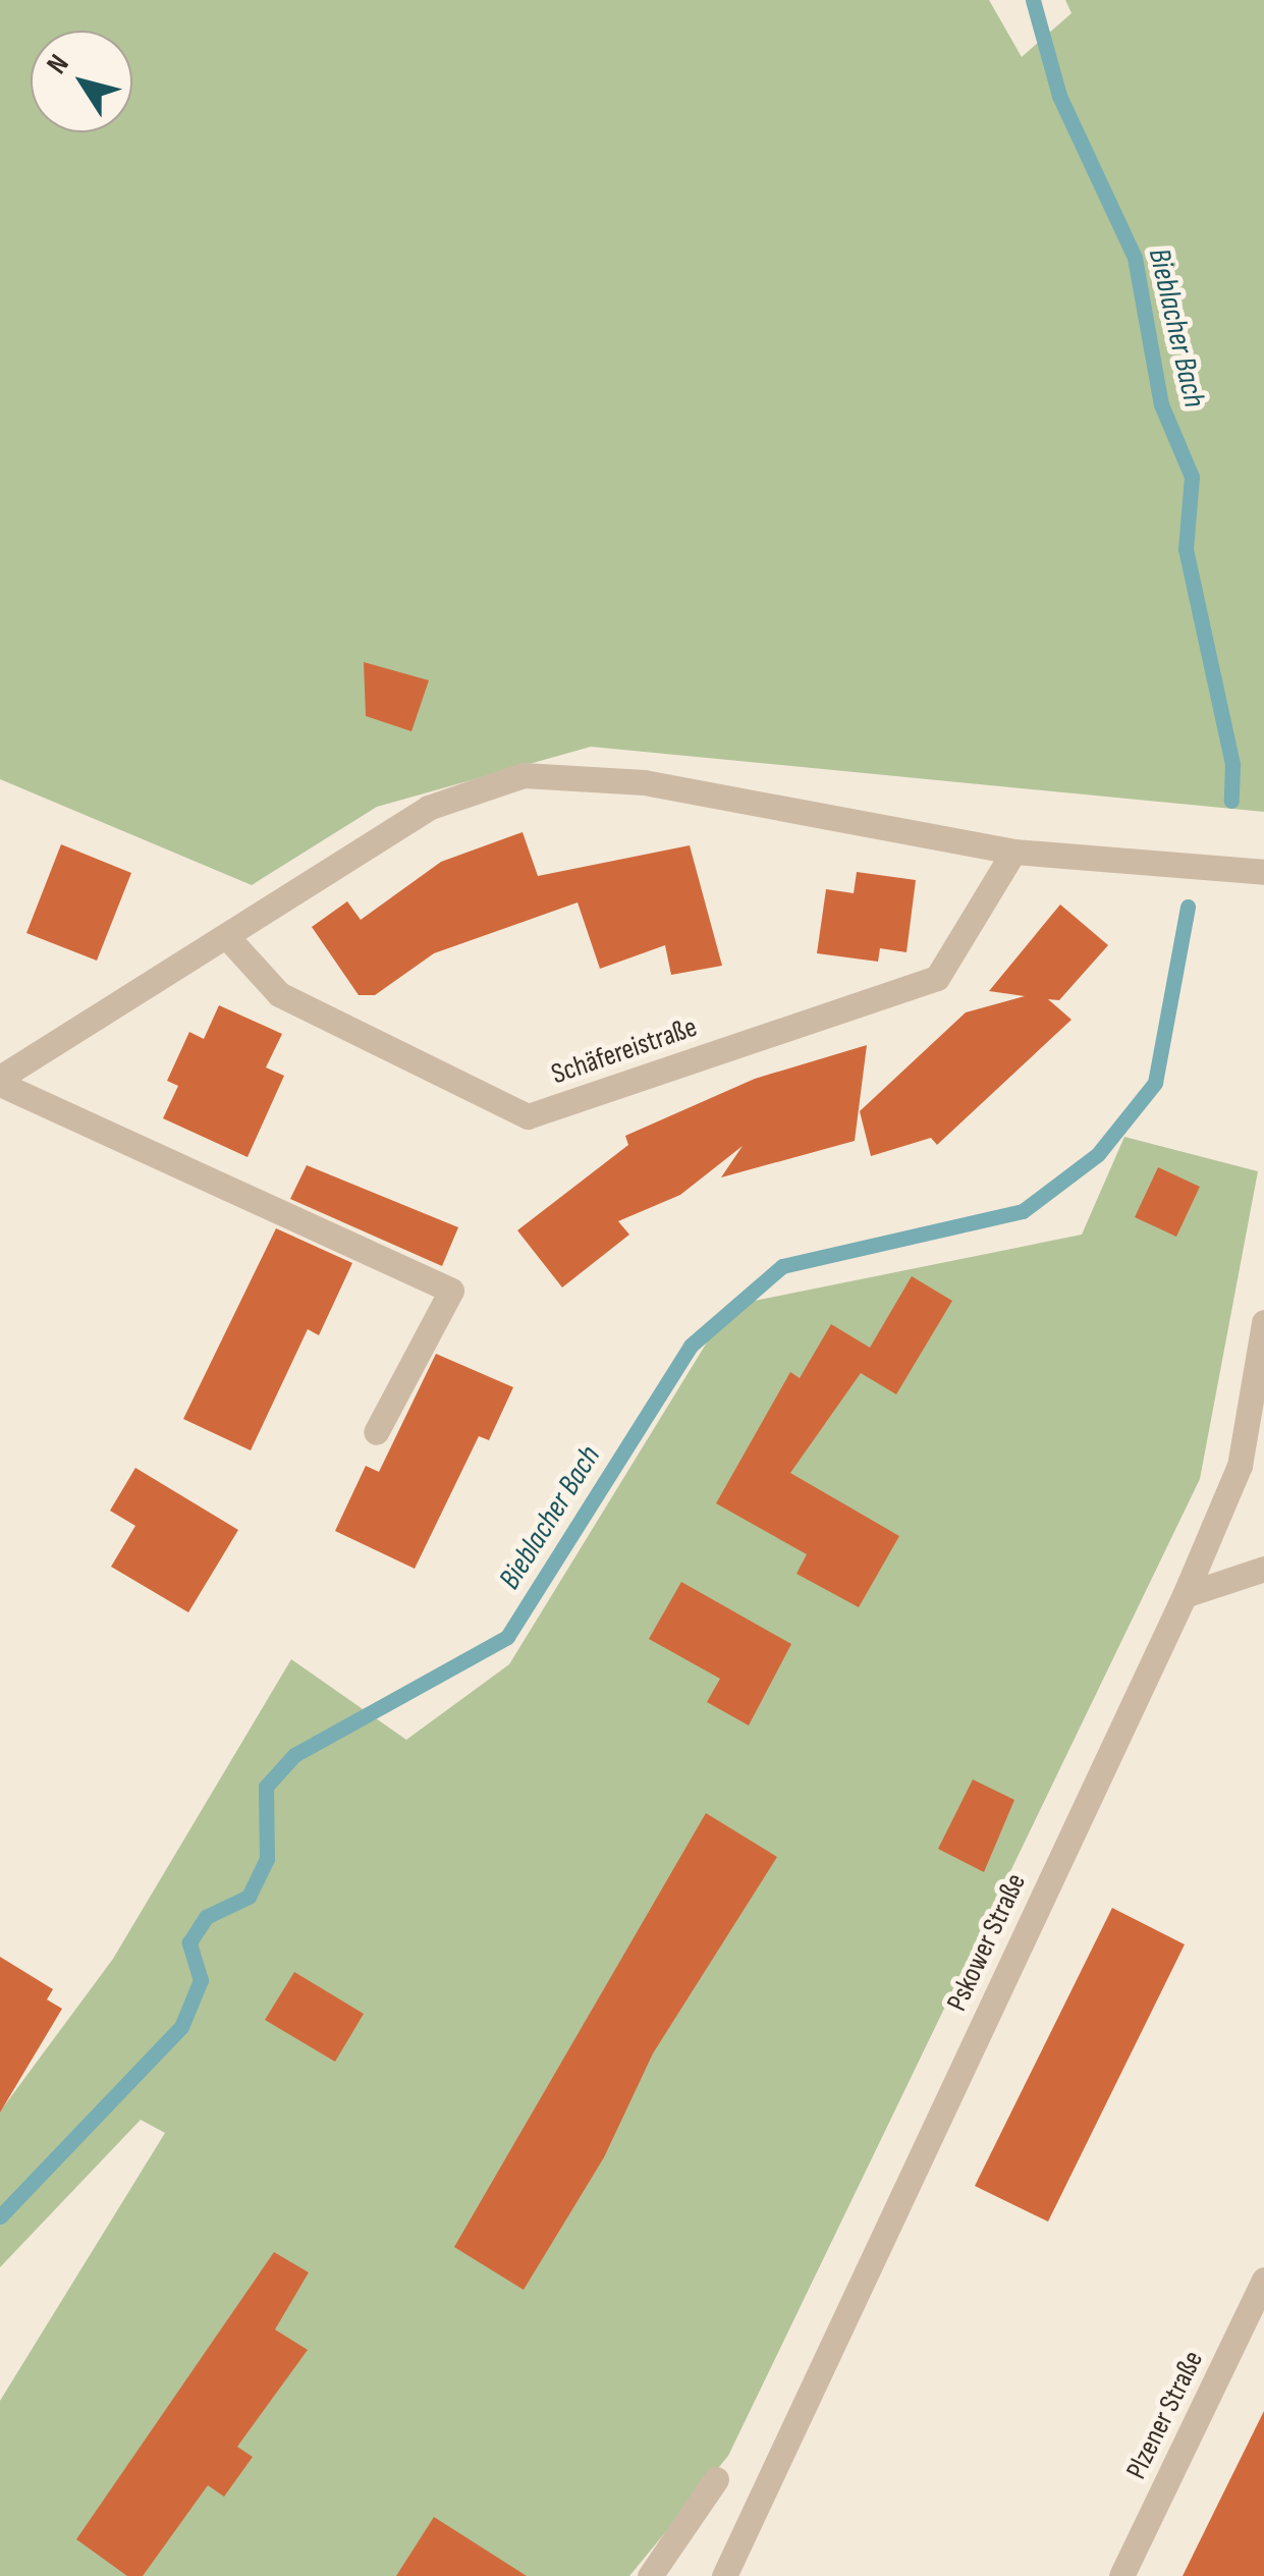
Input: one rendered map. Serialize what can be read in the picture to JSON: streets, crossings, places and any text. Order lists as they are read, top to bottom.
{
  "streets": {
    "street": ["Schäfereistraße", "Pskower Straße", "Plzener Straße"]
  },
  "water": ["Bieblacher Bach"],
  "north": "top left"
}
